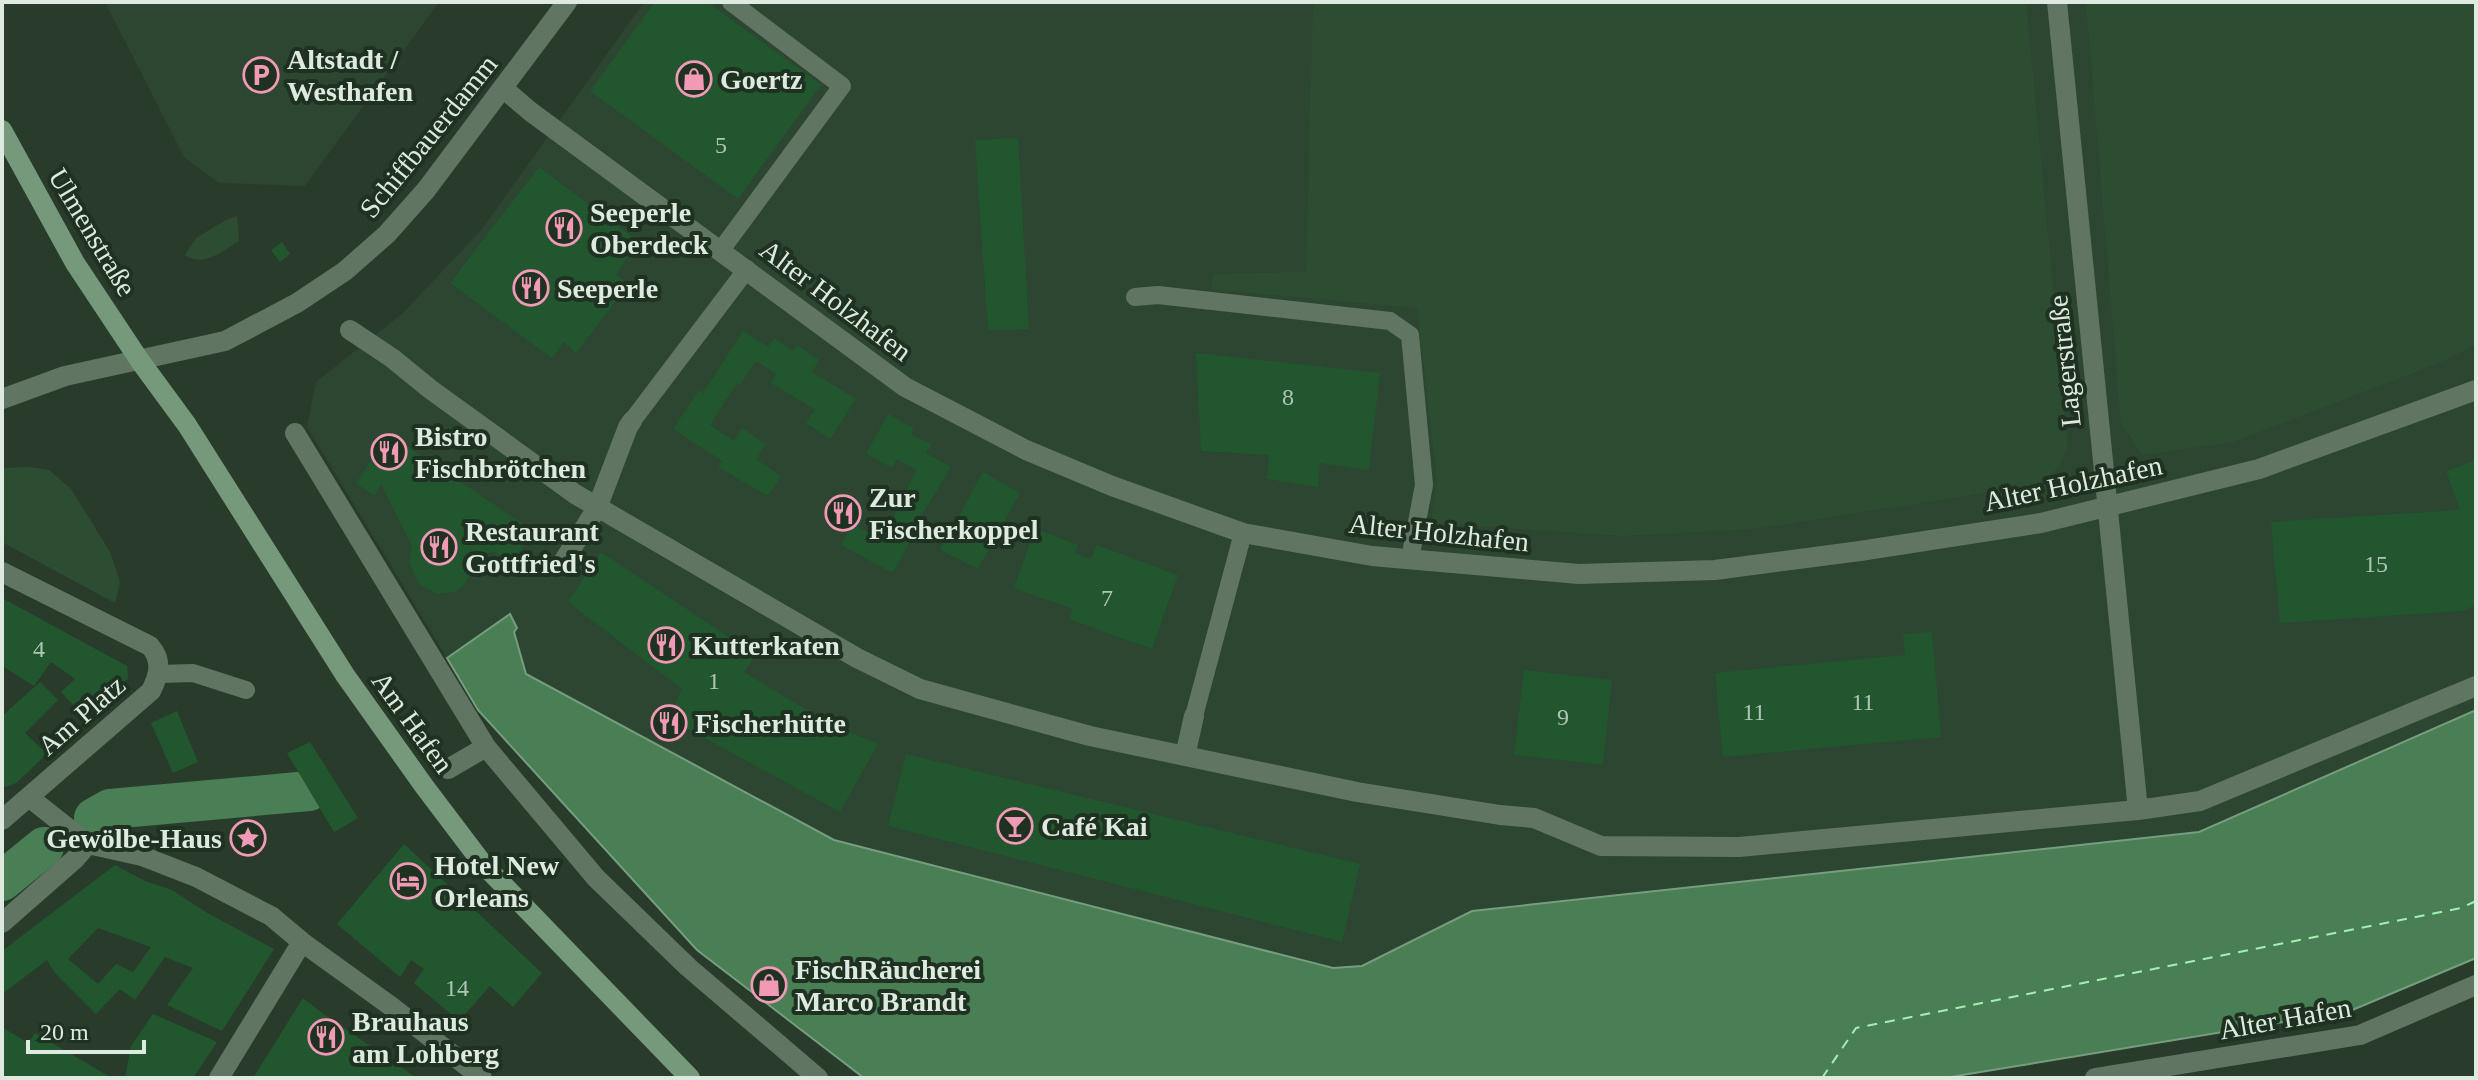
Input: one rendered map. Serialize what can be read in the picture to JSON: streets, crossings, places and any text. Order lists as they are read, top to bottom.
{
  "streets": {
    "street": [
      "Schiffbauerdamm",
      "Ulmenstraße",
      "Alter Holzhafen",
      "Lagerstraße",
      "Am Platz",
      "Am Hafen",
      "Alter Hafen"
    ]
  },
  "crossings": [
    ["Schiffbauerdamm", "Ulmenstraße"],
    ["Schiffbauerdamm", "Alter Holzhafen"],
    ["Schiffbauerdamm", "Am Hafen"],
    ["Ulmenstraße", "Am Hafen"],
    ["Alter Holzhafen", "Lagerstraße"]
  ],
  "places": {
    "parking": ["Altstadt / Westhafen"],
    "shop": ["Goertz", "FischRäucherei Marco Brandt"],
    "restaurant": [
      "Seeperle Oberdeck",
      "Seeperle",
      "Bistro Fischbrötchen",
      "Zur Fischerkoppel",
      "Restaurant Gottfried's",
      "Kutterkaten",
      "Fischerhütte",
      "Brauhaus am Lohberg"
    ],
    "bar": ["Café Kai"],
    "place": ["Gewölbe-Haus"],
    "hotel": ["Hotel New Orleans"]
  },
  "house_numbers": [
    "5",
    "8",
    "15",
    "7",
    "4",
    "1",
    "11",
    "11",
    "9",
    "14"
  ],
  "scale_bar": "20 m"
}
